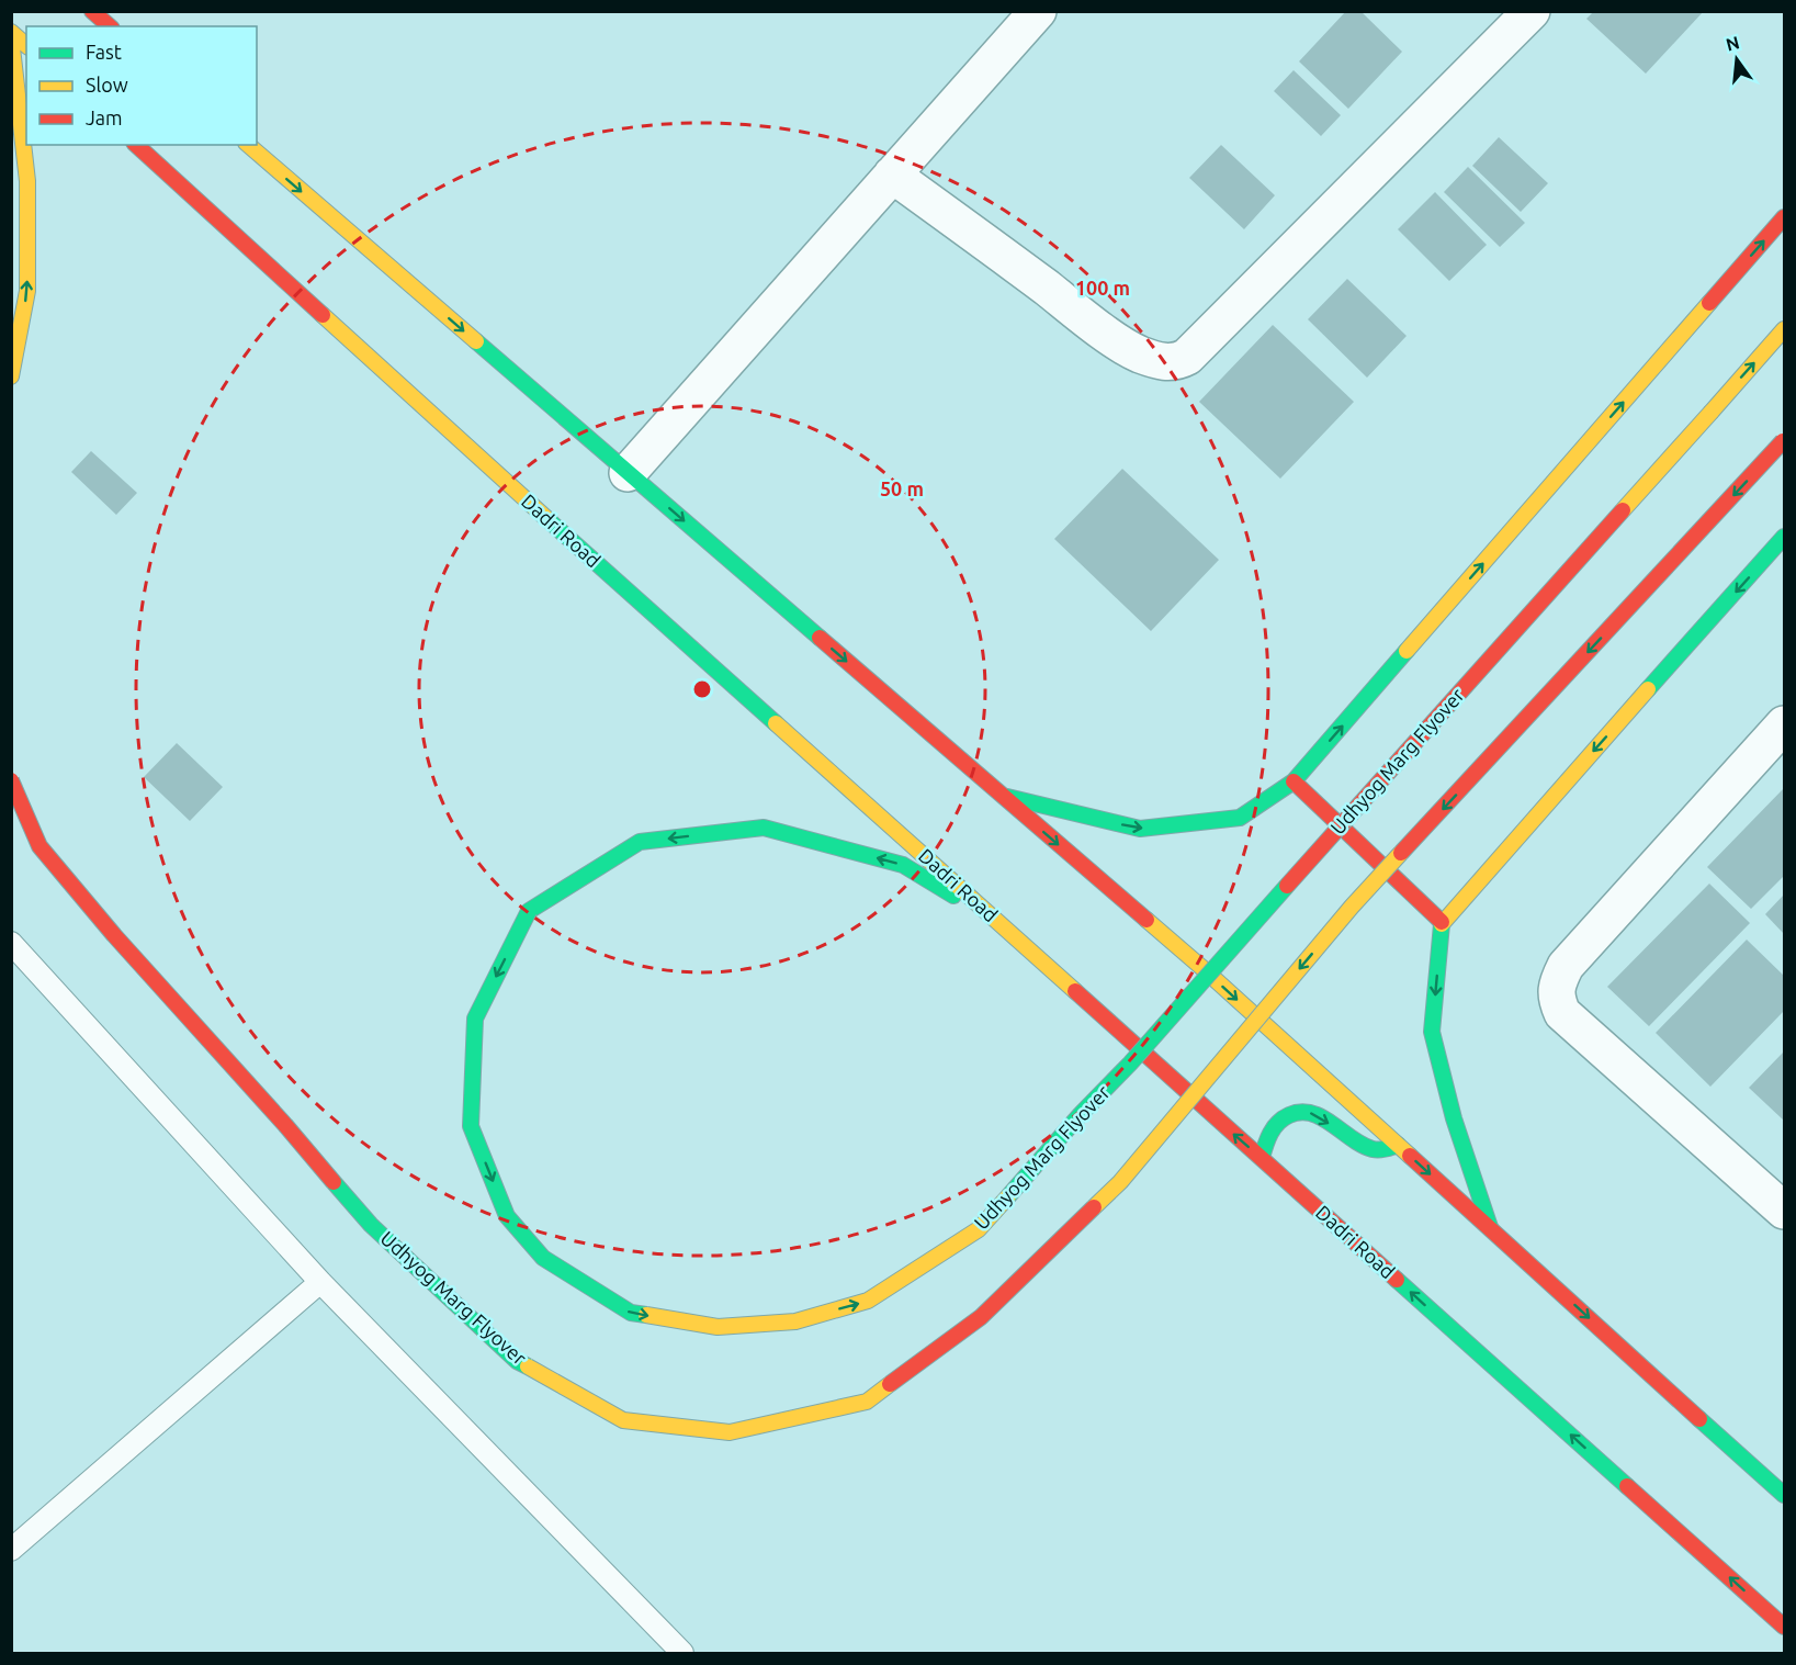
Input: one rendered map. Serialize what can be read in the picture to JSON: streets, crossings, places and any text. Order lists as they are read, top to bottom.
{
  "streets": {
    "main road": ["Dadri Road", "Udhyog Marg Flyover"]
  },
  "crossings": [
    ["Dadri Road", "Udhyog Marg Flyover"]
  ],
  "legend": ["Fast", "Slow", "Jam"],
  "north": "top",
  "rings": ["100 m", "50 m"]
}
